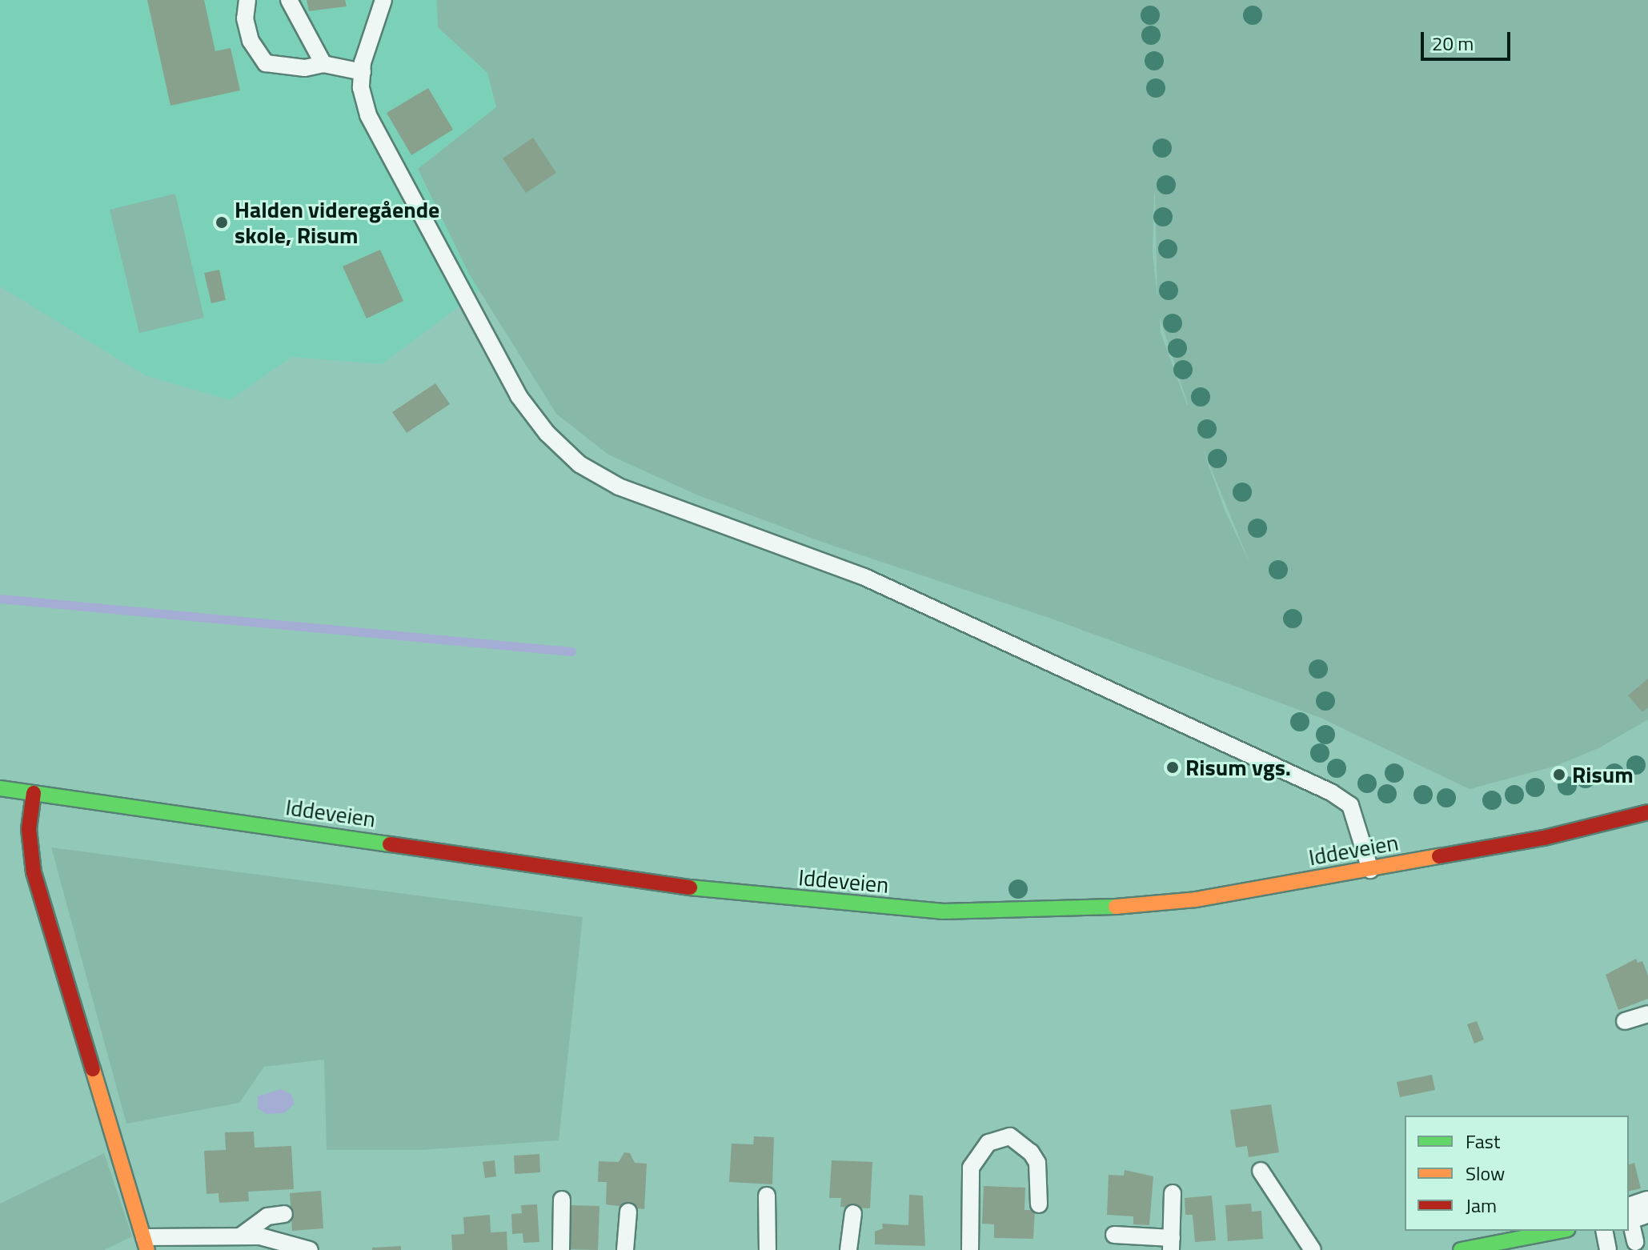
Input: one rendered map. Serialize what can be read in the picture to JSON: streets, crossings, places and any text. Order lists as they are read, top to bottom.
{
  "streets": {
    "main road": ["Iddeveien"]
  },
  "places": ["Halden videregående skole, Risum", "Risum vgs.", "Risum"],
  "legend": ["Fast", "Slow", "Jam"],
  "scale_bar": "20 m"
}
